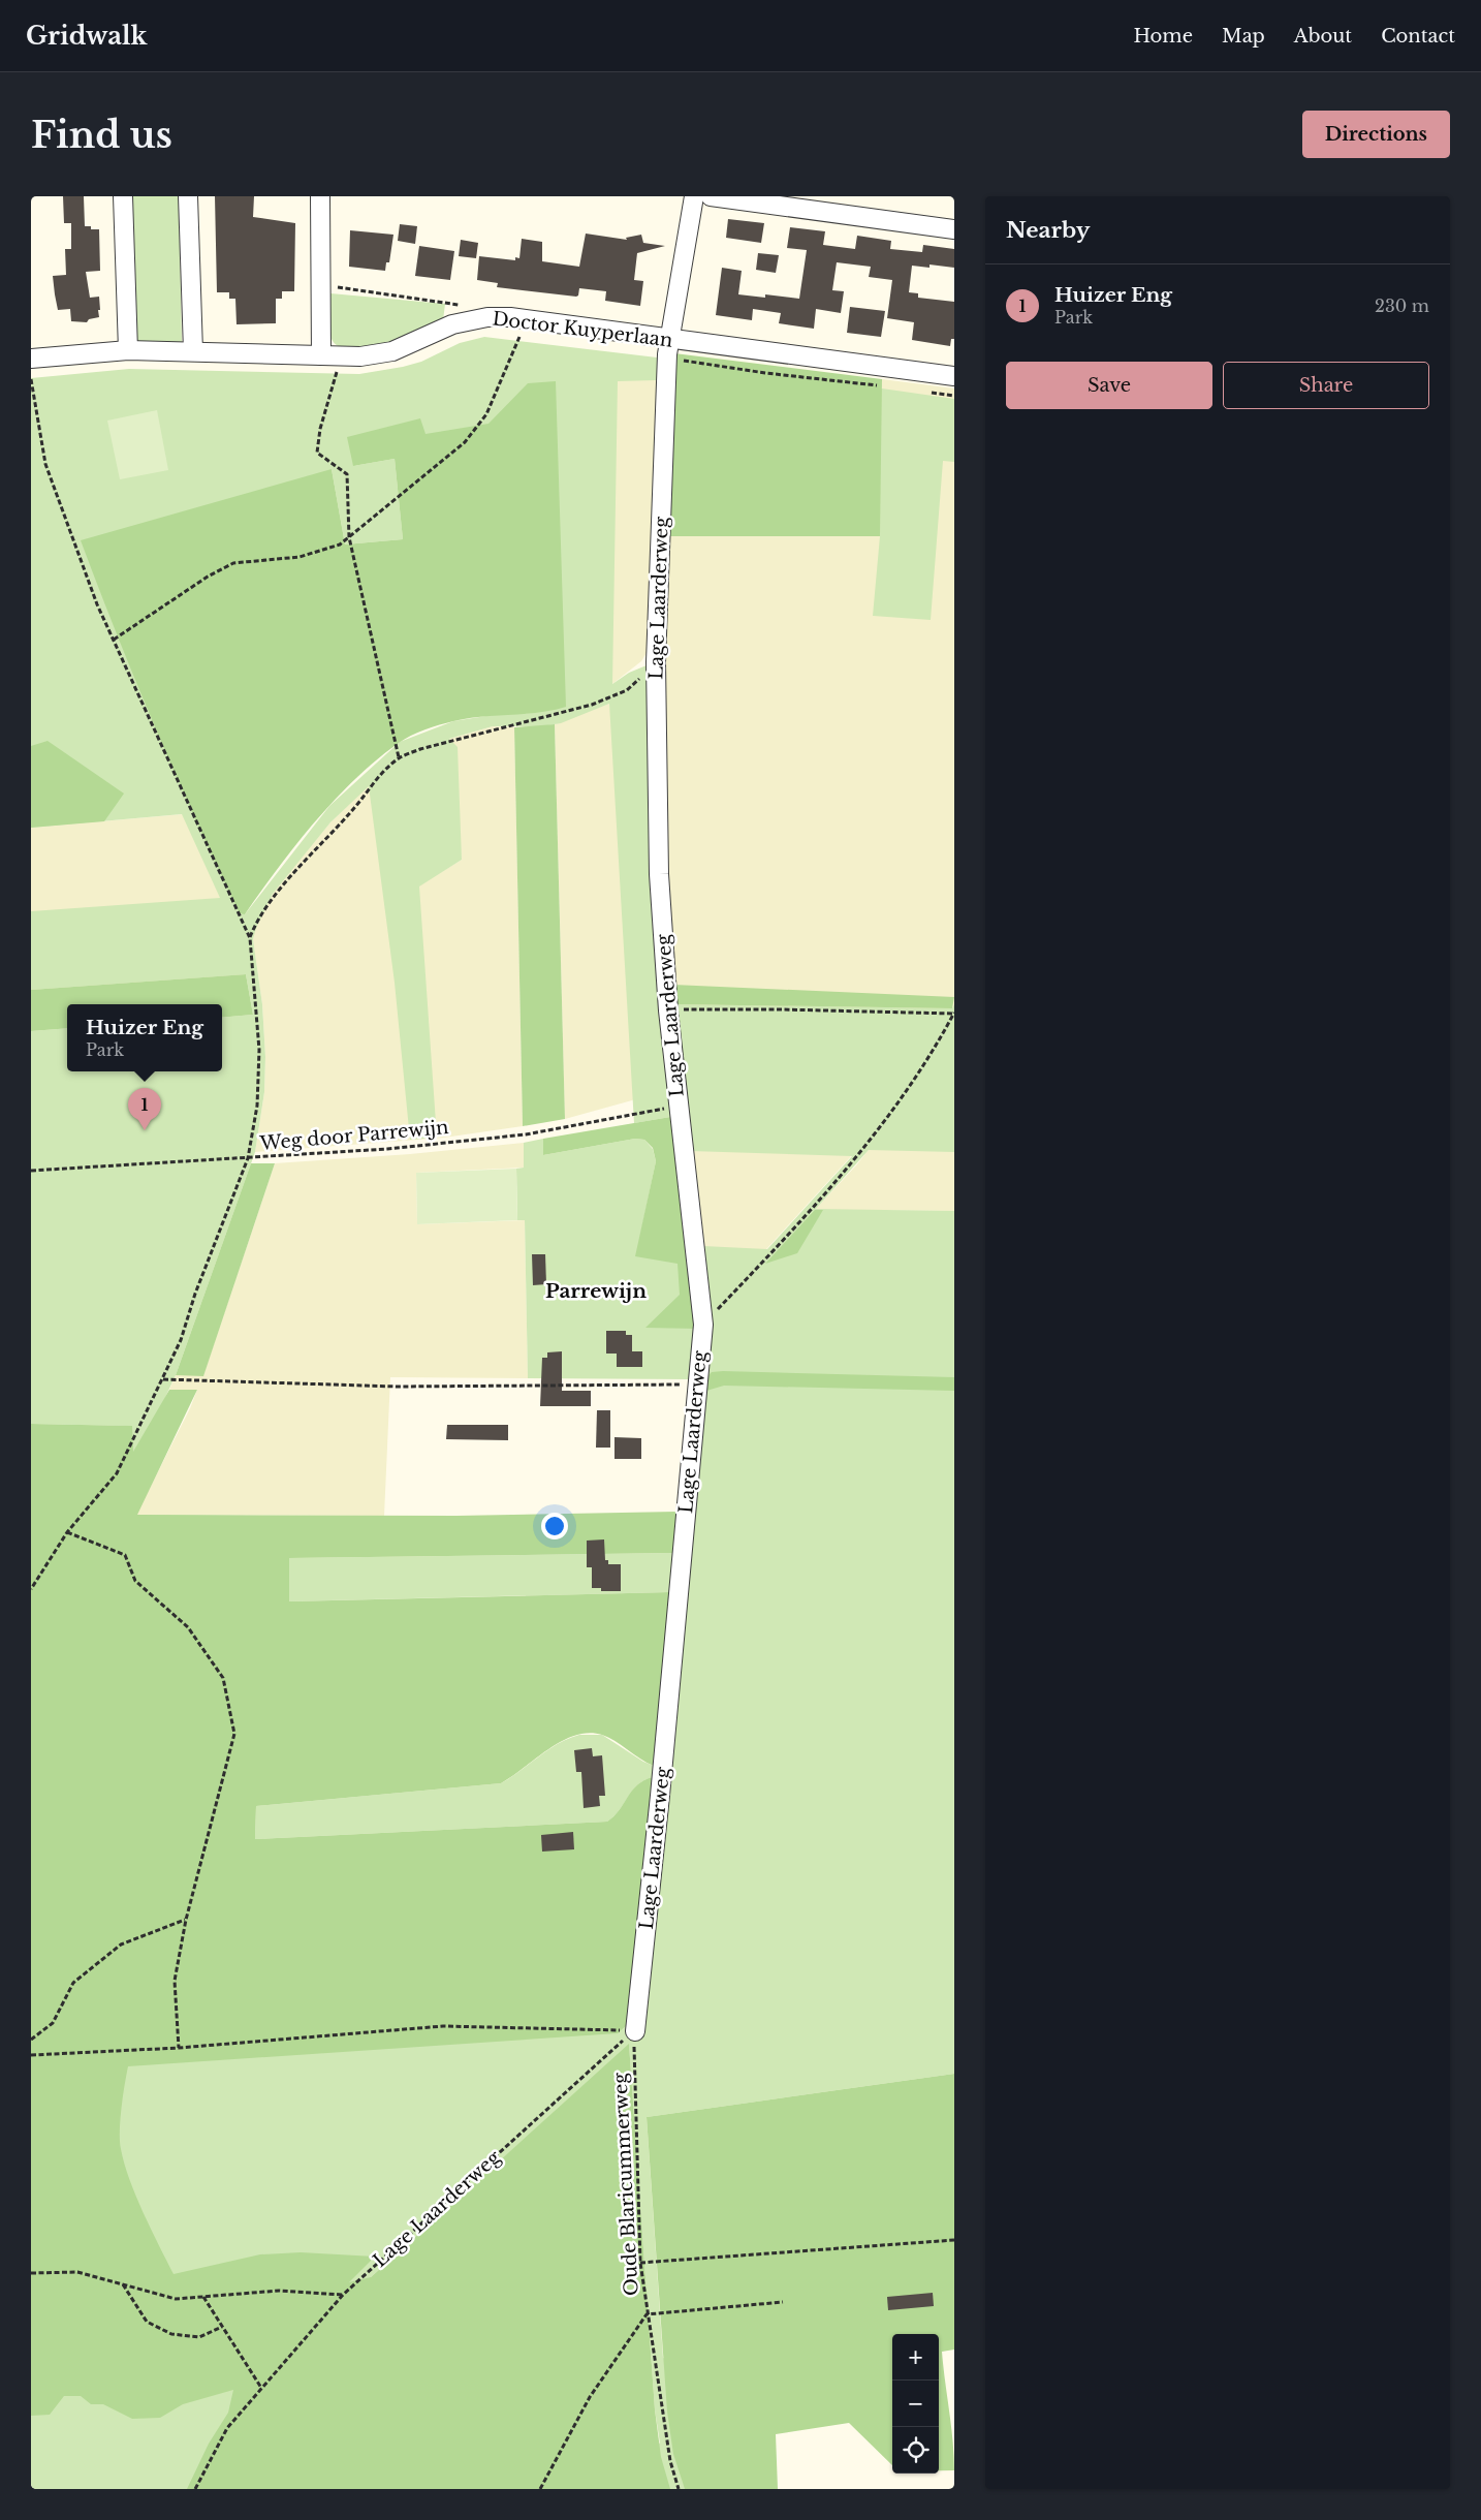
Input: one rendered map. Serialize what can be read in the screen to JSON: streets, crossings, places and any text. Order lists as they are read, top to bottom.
{
  "streets": {
    "street": ["Doctor Kuyperlaan", "Lage Laarderweg"],
    "path": ["Weg door Parrewijn", "Oude Blaricummerweg"]
  },
  "crossings": [
    ["Doctor Kuyperlaan", "Lage Laarderweg"],
    ["Lage Laarderweg", "Weg door Parrewijn"],
    ["Lage Laarderweg", "Oude Blaricummerweg"]
  ],
  "districts": ["Parrewijn"],
  "page": {
    "header": "Gridwalk",
    "nav": [
      "Home",
      "Map",
      "About",
      "Contact"
    ],
    "buttons": [
      "Directions",
      ["Save", "Share"]
    ],
    "title": "Find us",
    "heading": "Nearby",
    "list": [
      {
        "mark": "1",
        "name": "Huizer Eng",
        "note": "Park",
        "value": "230 m"
      }
    ],
    "popup": ["Huizer Eng", "Park"],
    "pins": "1",
    "map_buttons": ["+", "−"]
  }
}
